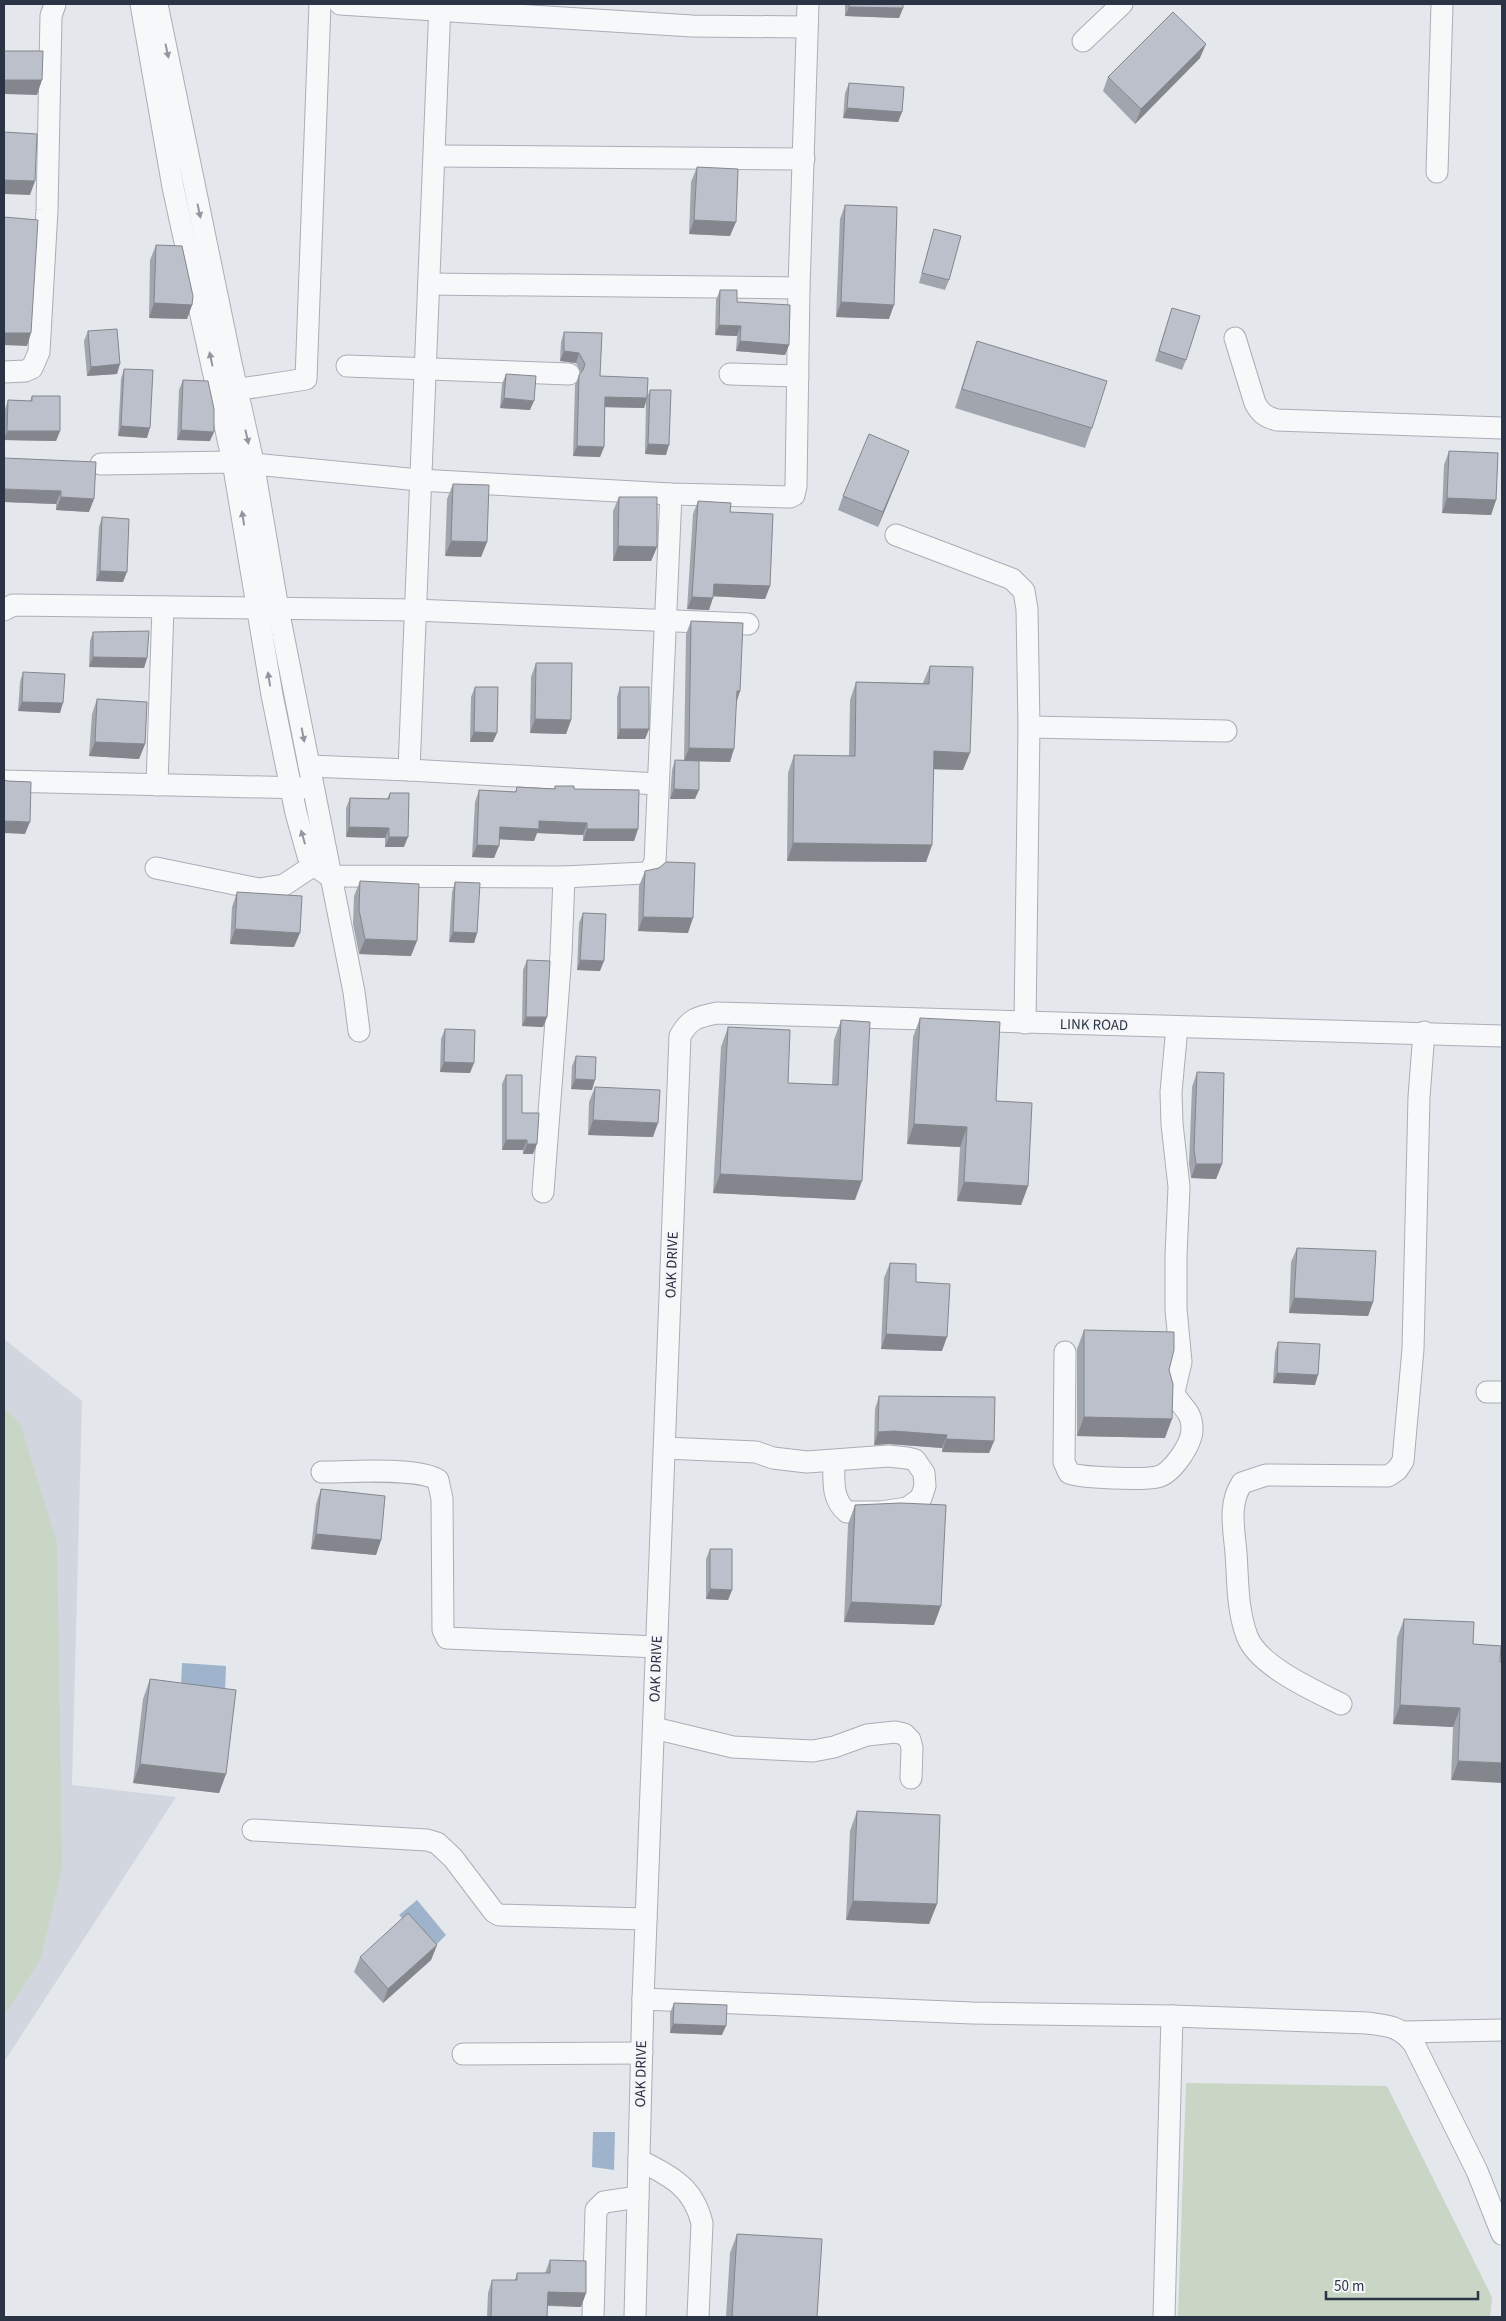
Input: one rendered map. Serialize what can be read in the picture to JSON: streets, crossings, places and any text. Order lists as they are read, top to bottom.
{
  "streets": {
    "street": ["LINK ROAD", "OAK DRIVE"]
  },
  "crossings": [
    ["LINK ROAD", "OAK DRIVE"]
  ],
  "scale_bar": "50 m"
}
